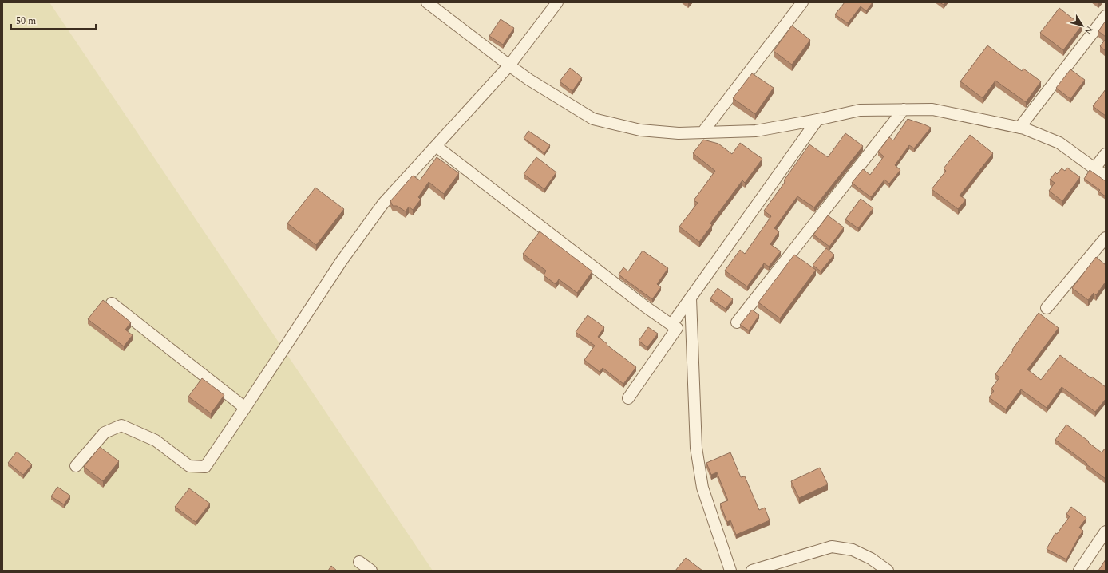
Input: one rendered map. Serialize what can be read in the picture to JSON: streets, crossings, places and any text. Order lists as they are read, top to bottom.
{
  "scale_bar": "50 m",
  "north": "bottom right"
}
